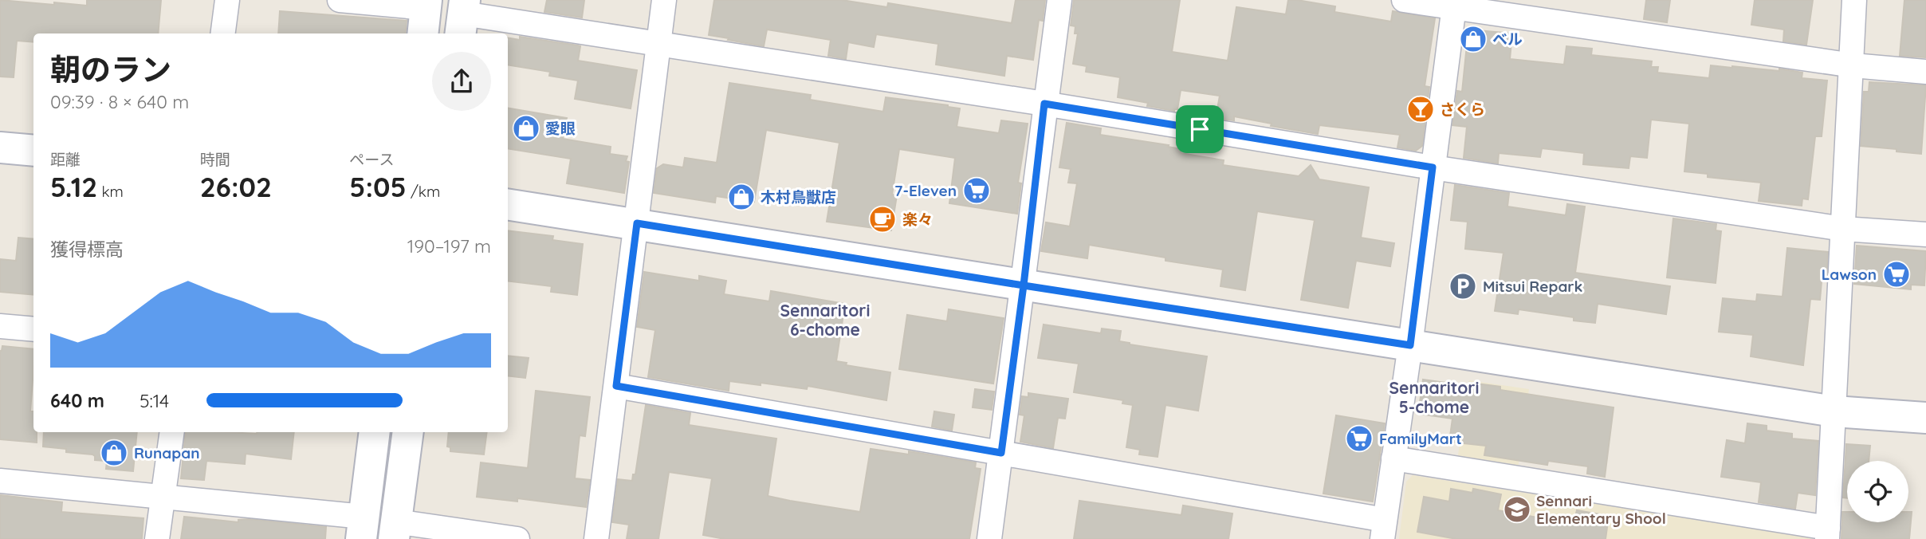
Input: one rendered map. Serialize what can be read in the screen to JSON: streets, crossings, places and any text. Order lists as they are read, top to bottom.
{
  "districts": ["Sennaritori 6-chome", "Sennaritori 5-chome"],
  "places": {
    "shop": [
      "ベル",
      "愛眼",
      "木村鳥獣店",
      "Runapan"
    ],
    "bar": ["さくら"],
    "supermarket": ["7-Eleven", "Lawson", "FamilyMart"],
    "cafe": ["楽々"],
    "parking": ["Mitsui Repark"],
    "school or university": ["Sennari Elementary Shool"]
  },
  "page": {
    "heading": ["朝のラン", "09:39 · 8 × 640 m"],
    "stats": [
      ["距離", "5.12 km"],
      ["時間", "26:02"],
      ["ペース", "5:05 /km"]
    ],
    "chart": ["獲得標高", "190–197 m"],
    "list": [
      {
        "name": "640 m",
        "note": "5:14"
      }
    ]
  }
}
